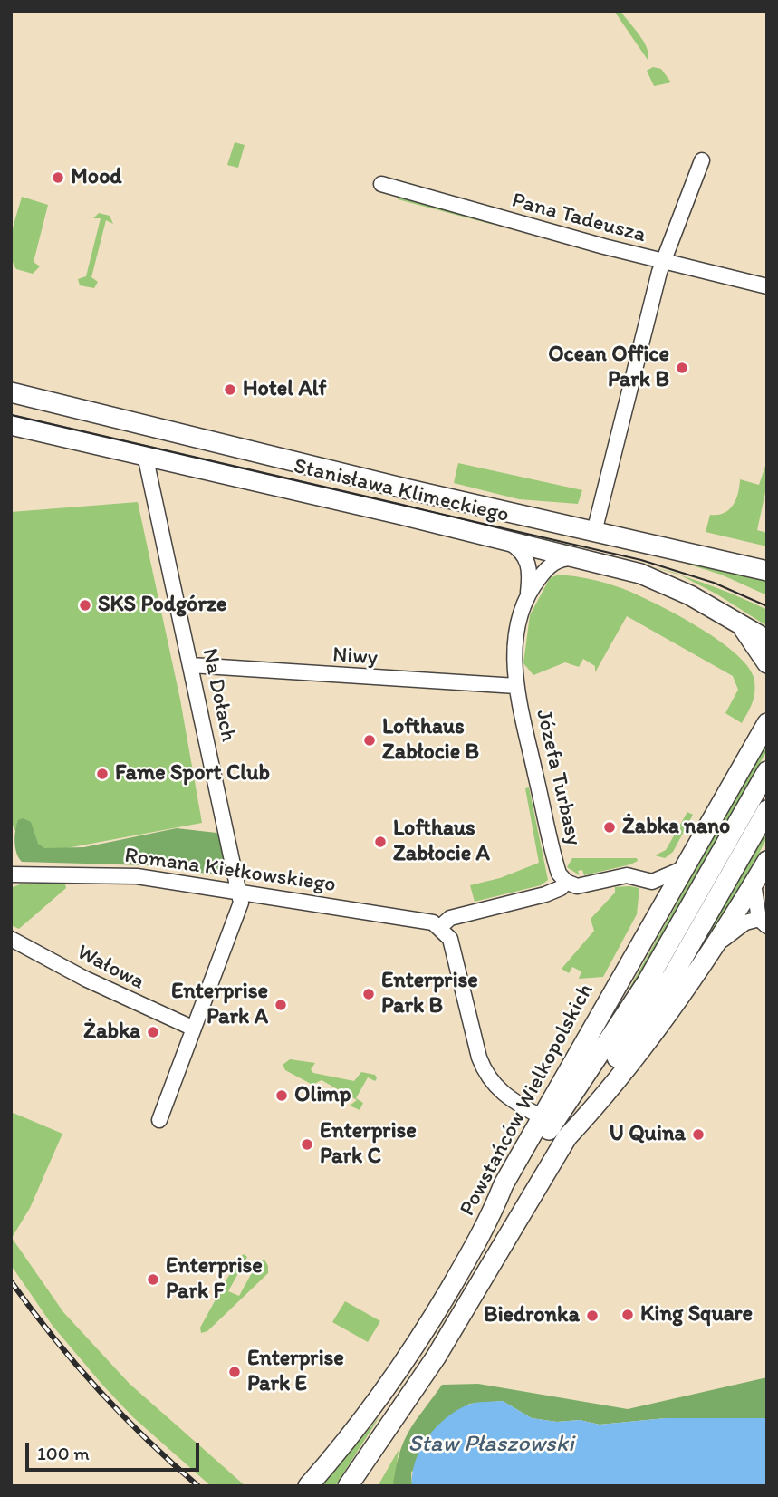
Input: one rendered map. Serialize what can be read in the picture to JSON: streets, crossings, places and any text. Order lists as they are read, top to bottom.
{
  "streets": {
    "main road": ["Stanisława Klimeckiego", "Powstańców Wielkopolskich"],
    "street": [
      "Pana Tadeusza",
      "Niwy",
      "Na Dołach",
      "Józefa Turbasy",
      "Romana Kiełkowskiego",
      "Wałowa"
    ]
  },
  "crossings": [
    ["Stanisława Klimeckiego", "Na Dołach"],
    ["Stanisława Klimeckiego", "Józefa Turbasy"],
    ["Niwy", "Na Dołach"],
    ["Niwy", "Józefa Turbasy"],
    ["Na Dołach", "Romana Kiełkowskiego"],
    ["Na Dołach", "Wałowa"]
  ],
  "water": ["Staw Płaszowski"],
  "places": [
    "Mood",
    "Ocean Office Park B",
    "Hotel Alf",
    "SKS Podgórze",
    "Lofthaus Zabłocie B",
    "Fame Sport Club",
    "Żabka nano",
    "Lofthaus Zabłocie A",
    "Enterprise Park B",
    "Enterprise Park A",
    "Żabka",
    "Olimp",
    "U Quina",
    "Enterprise Park C",
    "Enterprise Park F",
    "King Square",
    "Biedronka",
    "Enterprise Park E"
  ],
  "scale_bar": "100 m"
}
